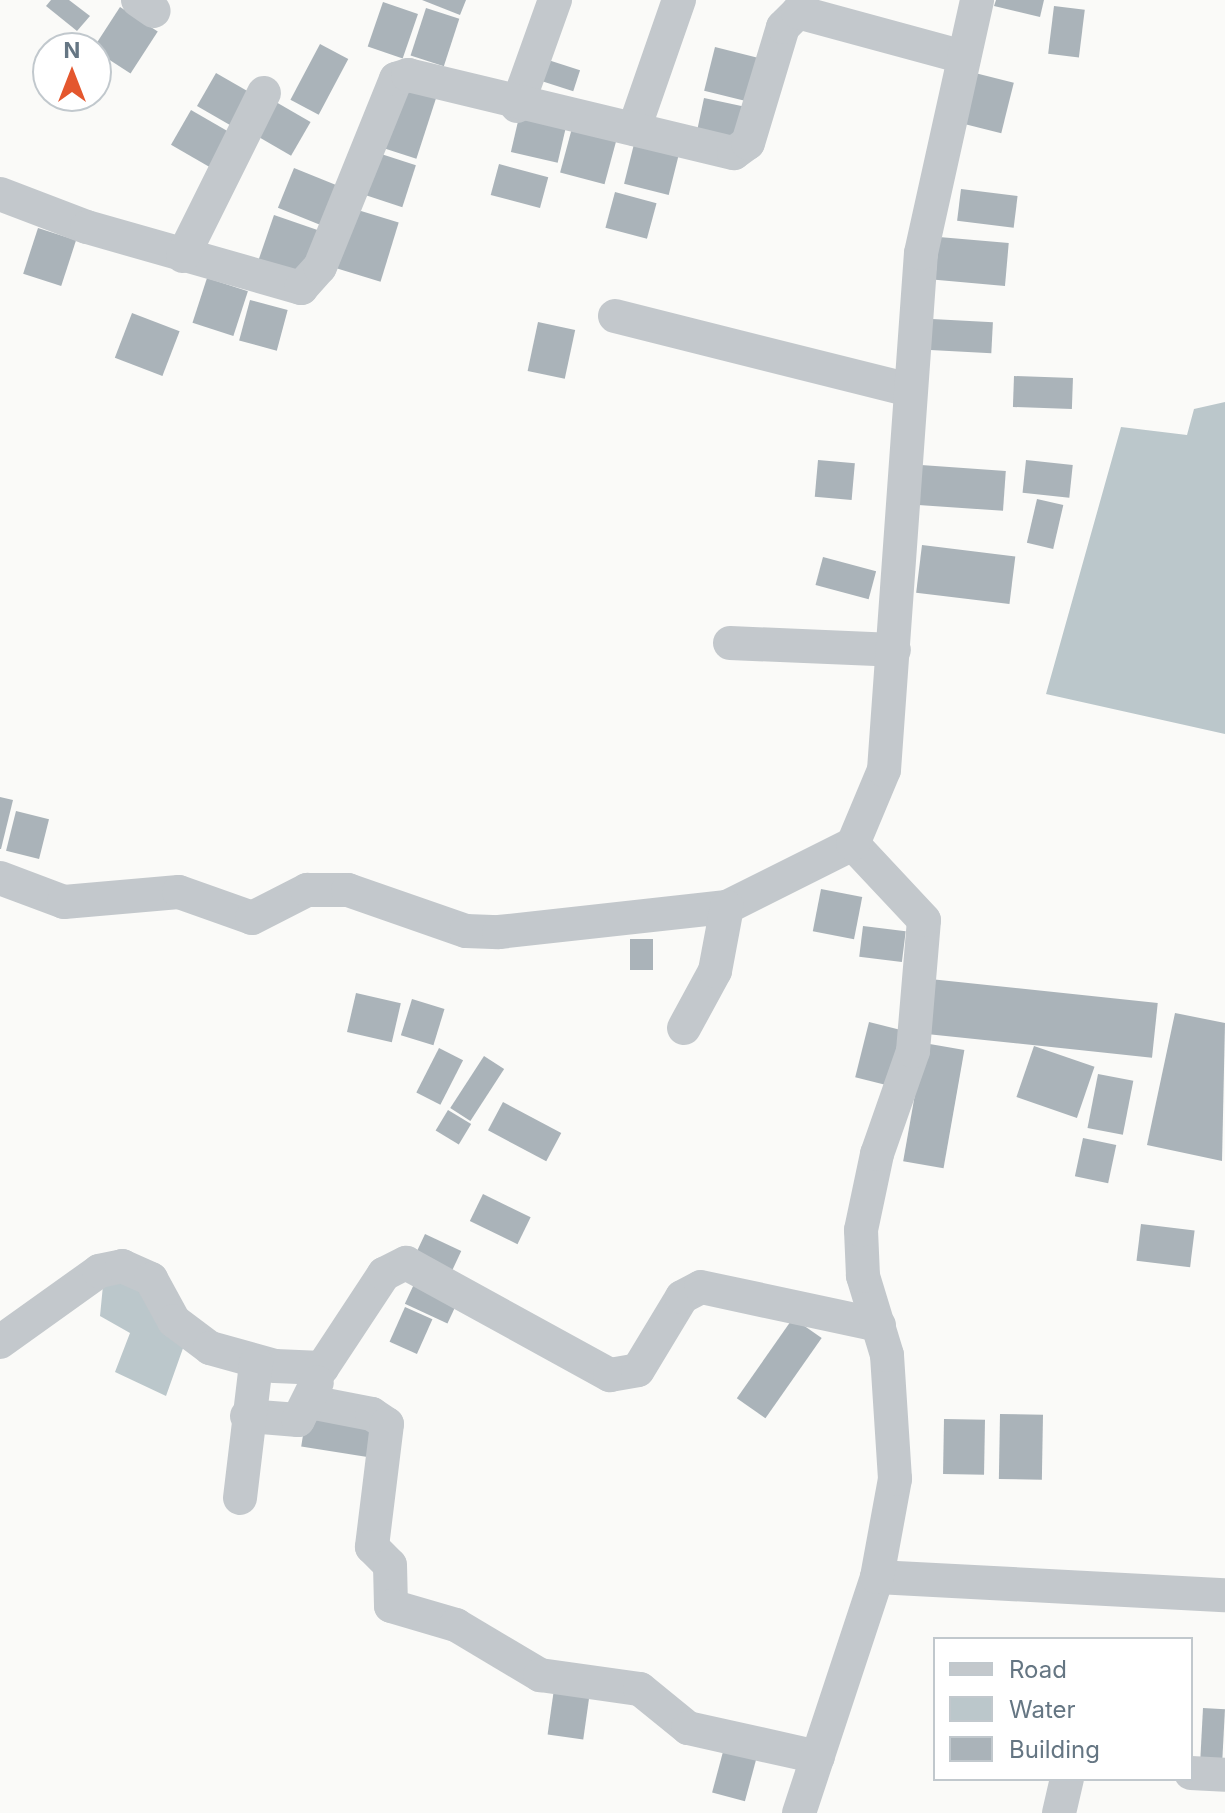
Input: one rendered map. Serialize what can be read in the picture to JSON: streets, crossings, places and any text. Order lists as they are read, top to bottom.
{
  "legend": ["Road", "Water", "Building"],
  "north": "top"
}
